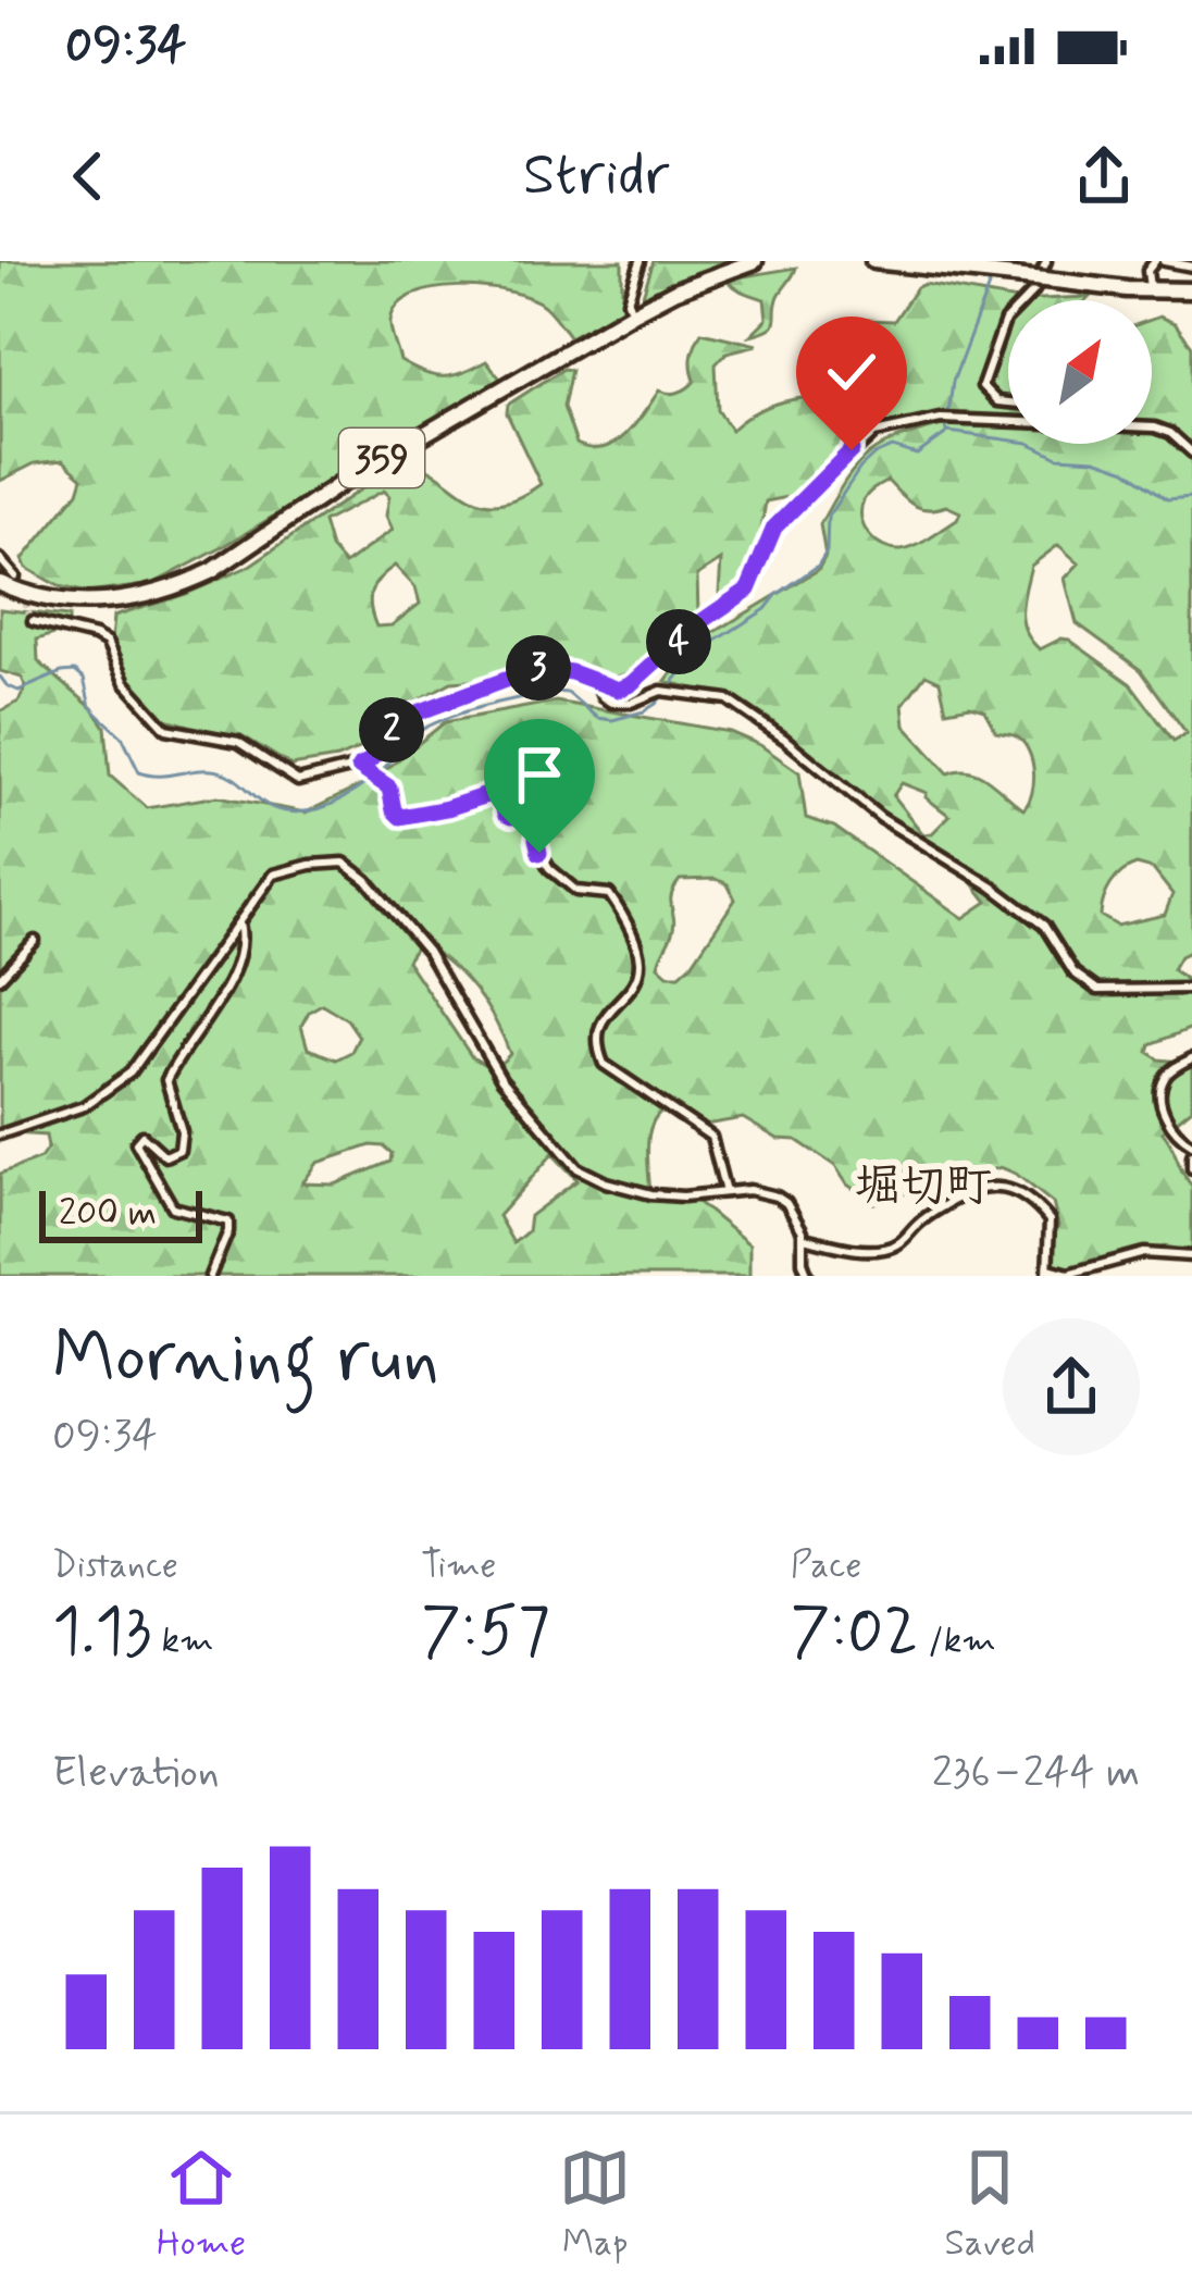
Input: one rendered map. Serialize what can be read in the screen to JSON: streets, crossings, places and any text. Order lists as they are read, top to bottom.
{
  "streets": {
    "highway": ["359"]
  },
  "districts": ["堀切町"],
  "scale_bar": "200 m",
  "north": "top right",
  "page": {
    "status": "09:34",
    "header": "Stridr",
    "pins": ["4", "3", "2"],
    "scale": "200 m",
    "heading": ["Morning run", "09:34"],
    "stats": [
      ["Distance", "1.13 km"],
      ["Time", "7:57"],
      ["Pace", "7:02 /km"]
    ],
    "chart": ["Elevation", "236–244 m"],
    "tabs": ["Home", "Map", "Saved"]
  }
}
